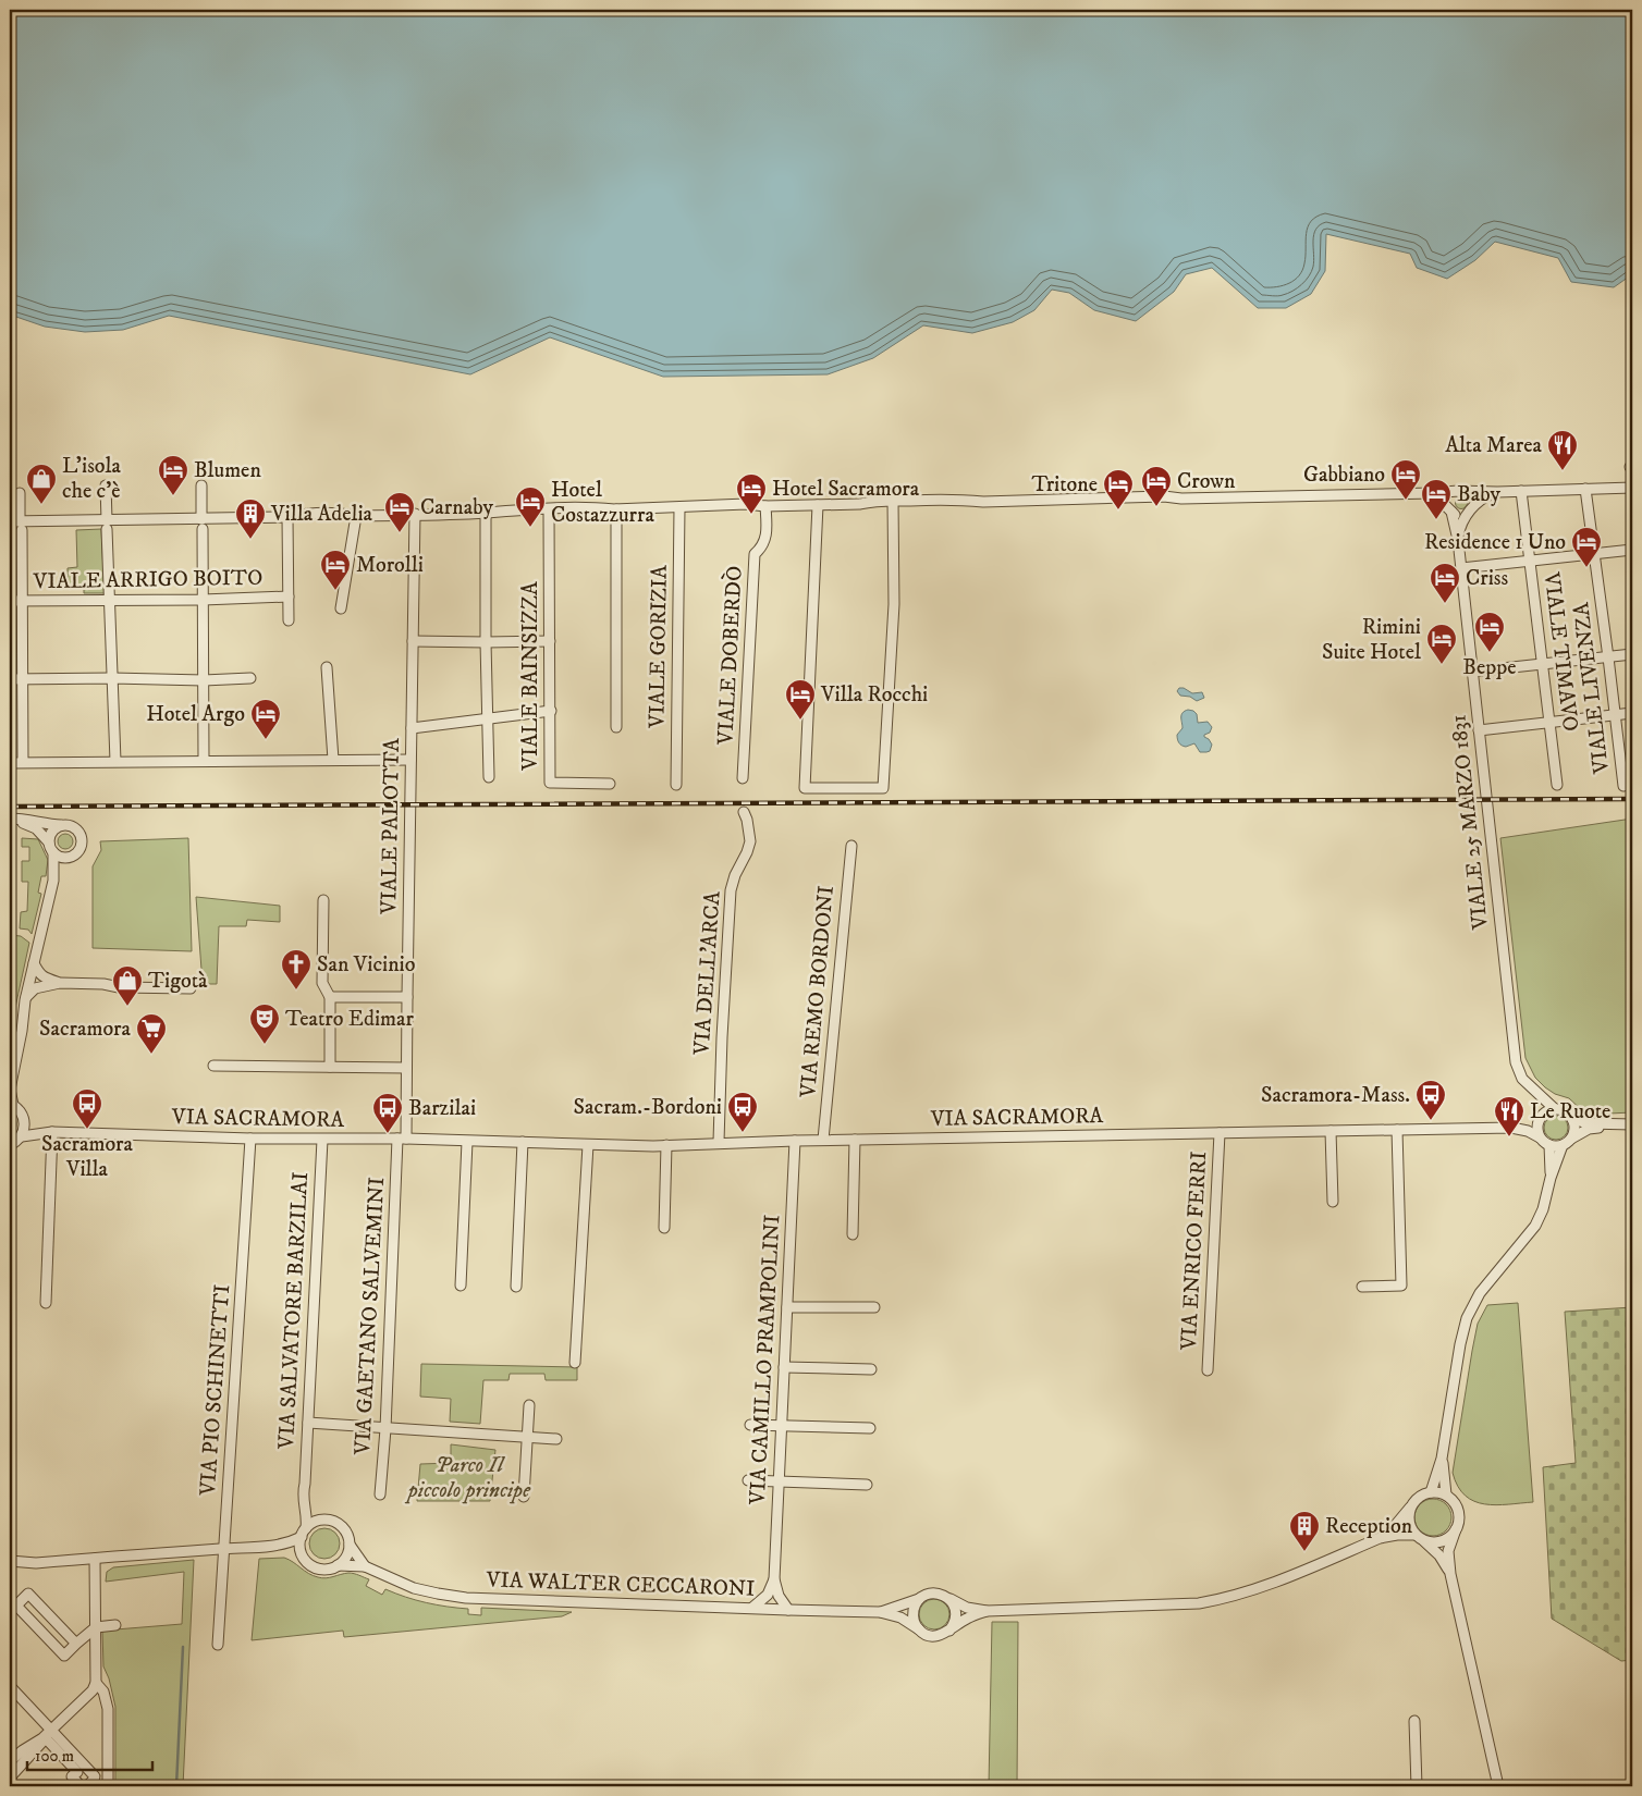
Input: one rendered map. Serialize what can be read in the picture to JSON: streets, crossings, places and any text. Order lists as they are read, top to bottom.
{
  "streets": {
    "street": [
      "VIALE ARRIGO BOITO",
      "VIALE GORIZIA",
      "VIALE TIMAVO",
      "VIALE DOBERDÒ",
      "VIALE BAINSIZZA",
      "VIALE LIVENZA",
      "VIALE 25 MARZO 1831",
      "VIALE PALOTTA",
      "VIA DELL'ARCA",
      "VIA REMO BORDONI",
      "VIA SACRAMORA",
      "VIA ENRICO FERRI",
      "VIA SALVATORE BARZILAI",
      "VIA GAETANO SALVEMINI",
      "VIA CAMILLO PRAMPOLINI",
      "VIA PIO SCHINETTI",
      "VIA WALTER CECCARONI"
    ]
  },
  "crossings": [
    ["VIALE 25 MARZO 1831", "VIA SACRAMORA"],
    ["VIALE PALOTTA", "VIA SACRAMORA"],
    ["VIALE PALOTTA", "VIA GAETANO SALVEMINI"],
    ["VIA DELL'ARCA", "VIA SACRAMORA"],
    ["VIA REMO BORDONI", "VIA SACRAMORA"],
    ["VIA SACRAMORA", "VIA ENRICO FERRI"],
    ["VIA SACRAMORA", "VIA SALVATORE BARZILAI"],
    ["VIA SACRAMORA", "VIA GAETANO SALVEMINI"],
    ["VIA SACRAMORA", "VIA CAMILLO PRAMPOLINI"],
    ["VIA SACRAMORA", "VIA PIO SCHINETTI"],
    ["VIA SALVATORE BARZILAI", "VIA WALTER CECCARONI"],
    ["VIA CAMILLO PRAMPOLINI", "VIA WALTER CECCARONI"]
  ],
  "parks": ["Parco Il piccolo principe"],
  "places": {
    "restaurant": ["Alta Marea", "Le Ruote"],
    "hotel": [
      "Blumen",
      "Gabbiano",
      "Crown",
      "Tritone",
      "Hotel Sacramora",
      "Baby",
      "Hotel Costazzurra",
      "Carnaby",
      "Residence 1 Uno",
      "Morolli",
      "Criss",
      "Beppe",
      "Rimini Suite Hotel",
      "Villa Rocchi",
      "Hotel Argo"
    ],
    "shop": ["L'isola che c'è", "Tigotà"],
    "building": ["Villa Adelia", "Reception"],
    "church": ["San Vicinio"],
    "theatre": ["Teatro Edimar"],
    "supermarket": ["Sacramora"],
    "bus stop": [
      "Sacramora-Mass.",
      "Sacramora Villa",
      "Sacram.-Bordoni",
      "Barzilai"
    ]
  },
  "scale_bar": "100 m"
}
